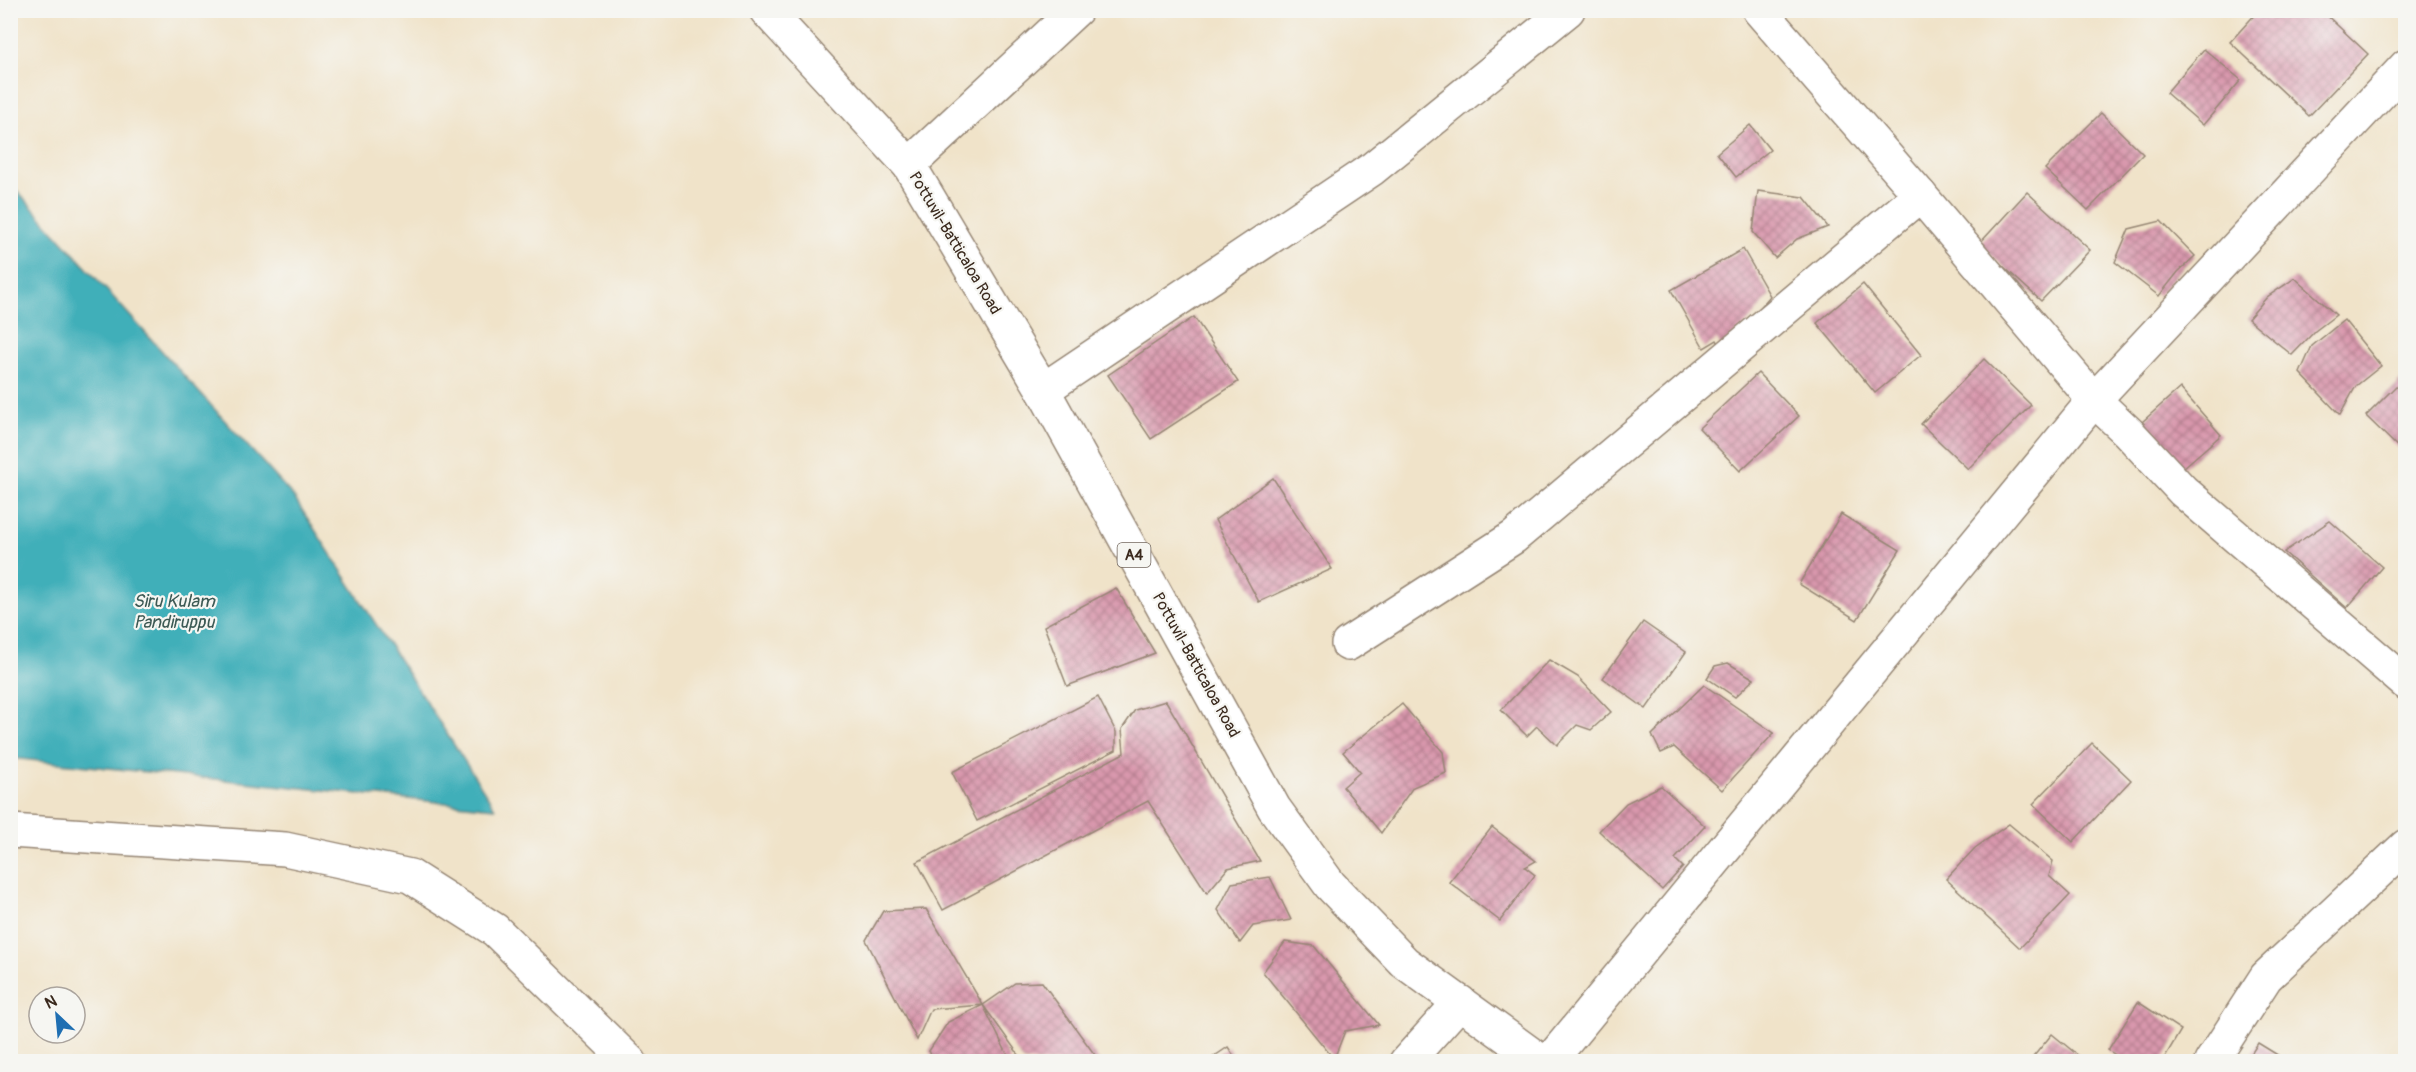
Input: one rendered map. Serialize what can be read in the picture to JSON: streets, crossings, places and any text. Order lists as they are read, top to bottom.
{
  "streets": {
    "main road": ["Pottuvil-Batticaloa Road", "A4"]
  },
  "water": ["Siru Kulam Pandiruppu"],
  "north": "top left"
}
